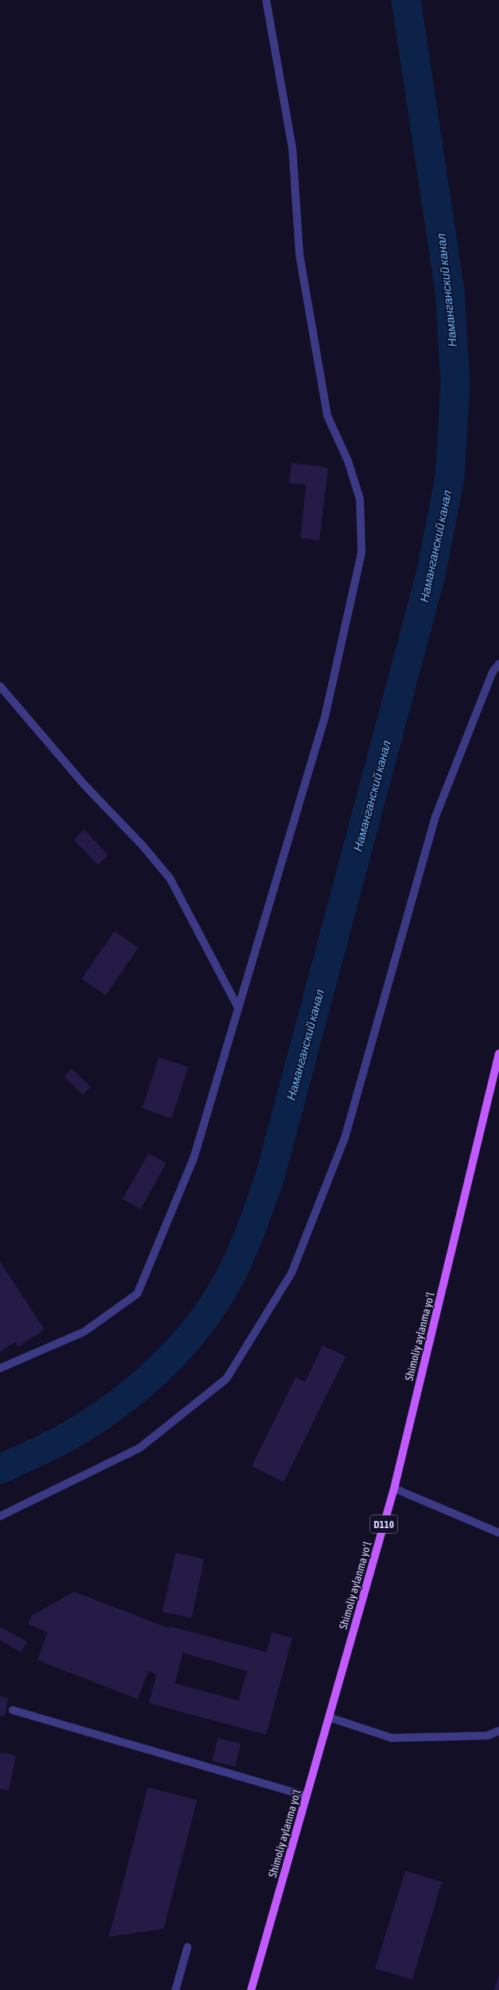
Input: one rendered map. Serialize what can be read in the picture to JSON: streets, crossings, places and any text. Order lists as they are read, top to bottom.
{
  "streets": {
    "main road": ["Shimoliy aylanma yoʻl", "D110"]
  },
  "water": ["Наманганский канал"]
}
